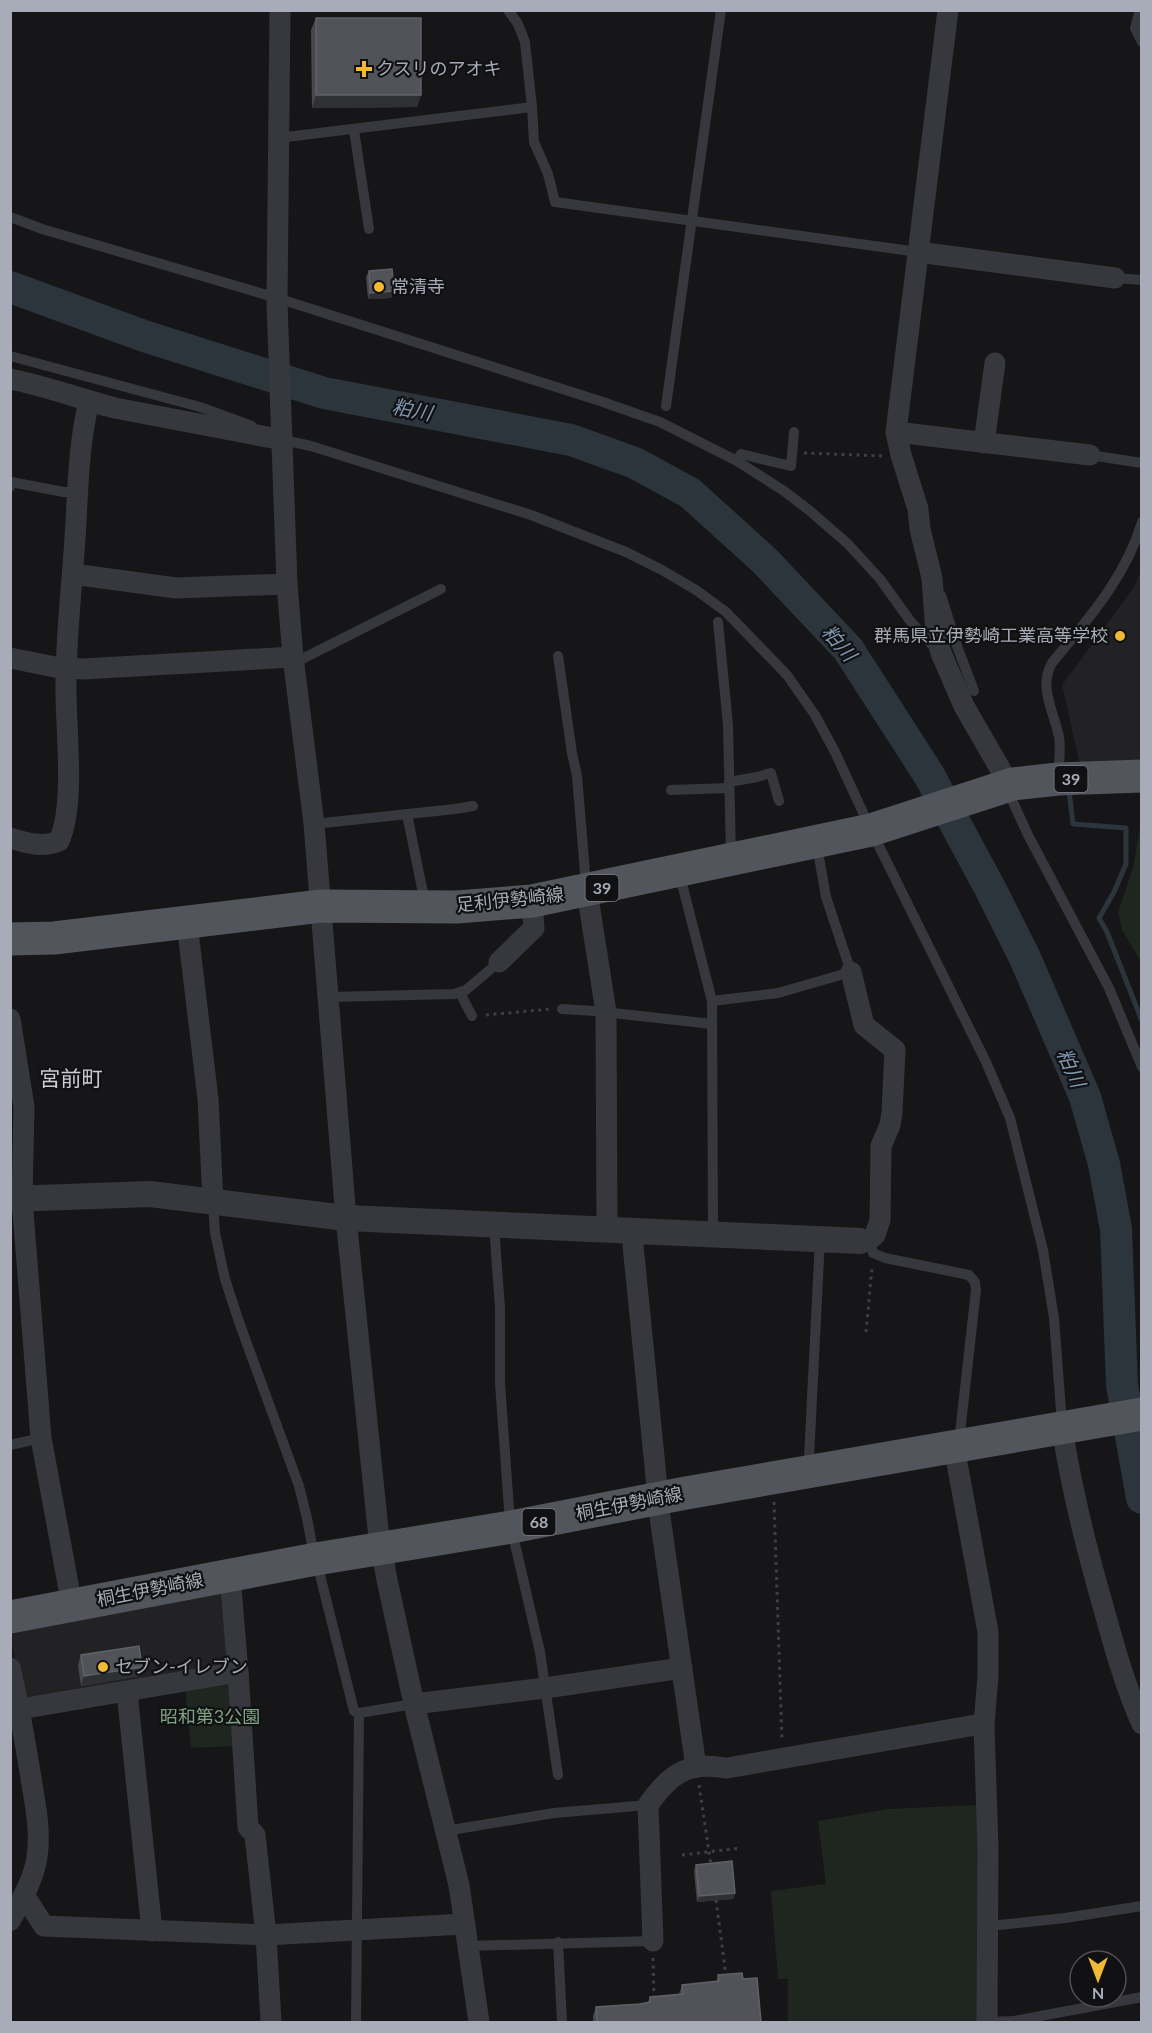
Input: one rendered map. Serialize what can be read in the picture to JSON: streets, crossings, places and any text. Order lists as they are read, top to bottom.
{
  "streets": {
    "main road": [
      "39",
      "足利伊勢崎線",
      "桐生伊勢崎線",
      "68"
    ]
  },
  "districts": ["宮前町"],
  "water": ["粕川"],
  "parks": ["昭和第3公園"],
  "places": {
    "health": ["クスリのアオキ"],
    "other": ["常清寺", "群馬県立伊勢崎工業高等学校", "セブン-イレブン"]
  },
  "north": "bottom"
}
